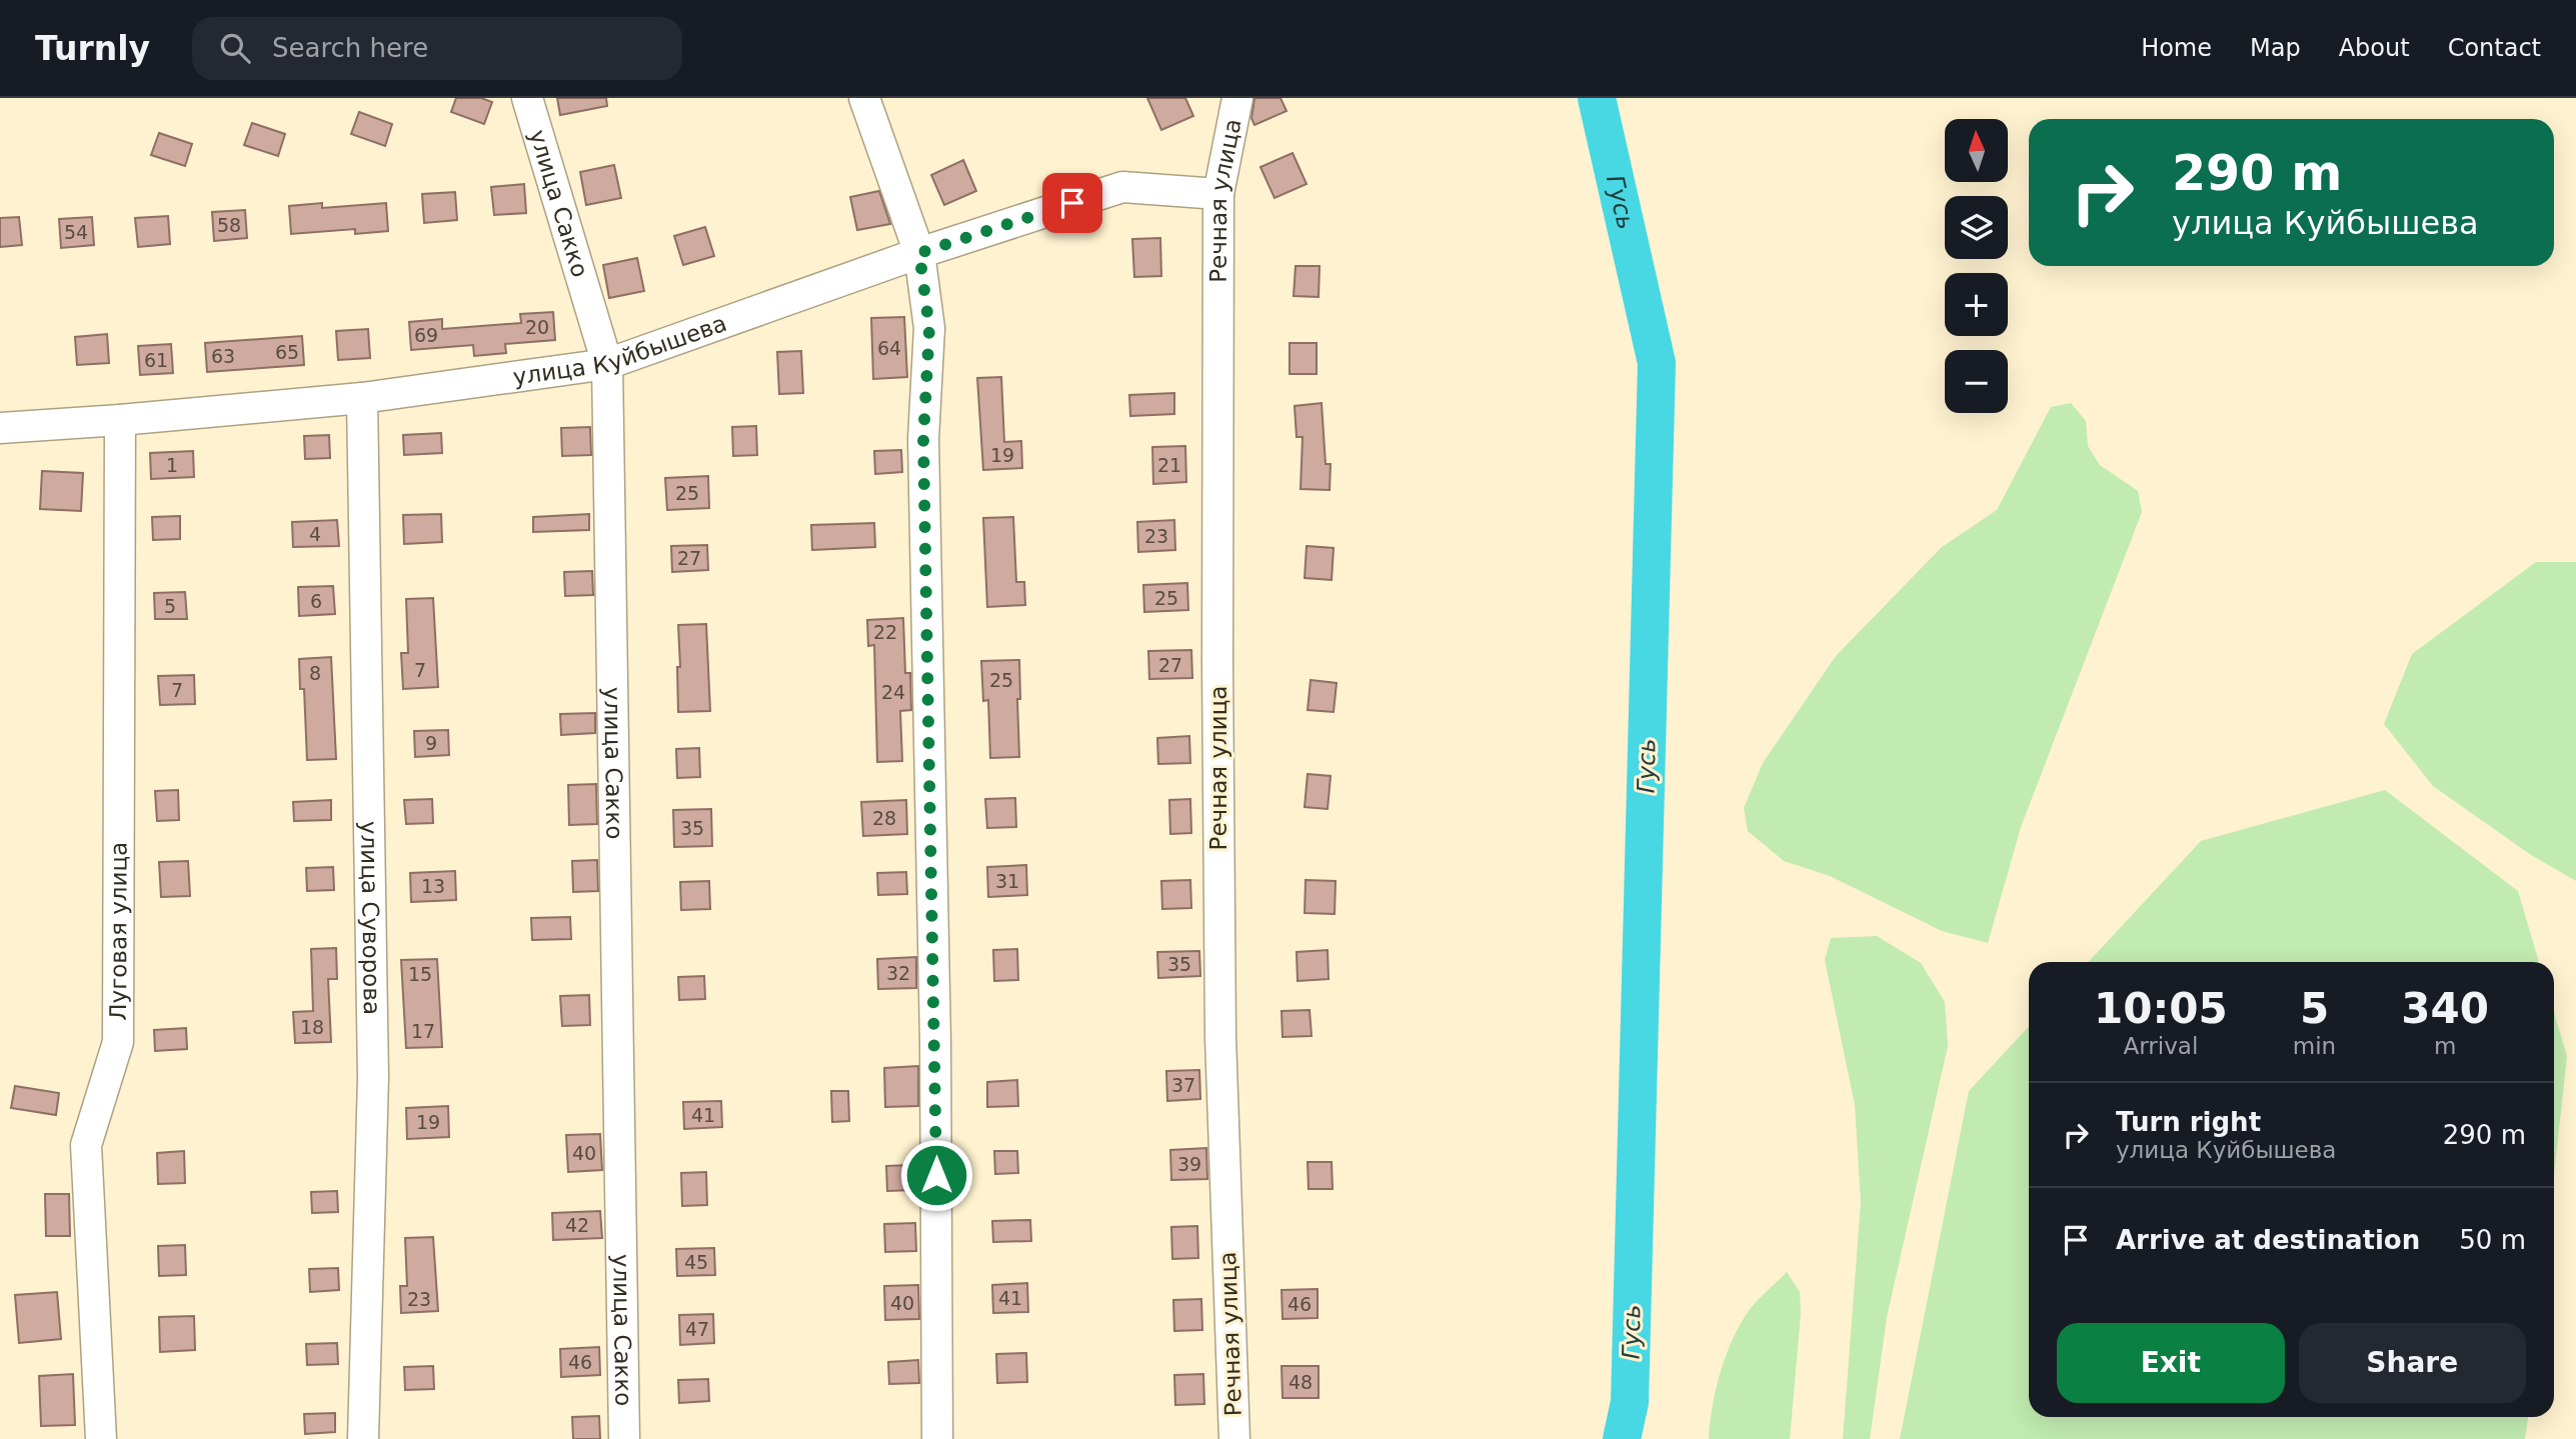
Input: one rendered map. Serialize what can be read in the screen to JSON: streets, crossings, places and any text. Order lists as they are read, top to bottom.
{
  "streets": {
    "street": [
      "Речная улица",
      "улица Сакко",
      "улица Куйбышева",
      "улица Суворова",
      "Луговая улица"
    ]
  },
  "crossings": [
    ["Речная улица", "улица Куйбышева"],
    ["улица Сакко", "улица Куйбышева"],
    ["улица Куйбышева", "улица Суворова"],
    ["улица Куйбышева", "Луговая улица"]
  ],
  "water": ["Гусь"],
  "house_numbers": [
    "58",
    "54",
    "20",
    "69",
    "64",
    "65",
    "63",
    "61",
    "19",
    "1",
    "21",
    "25",
    "4",
    "23",
    "27",
    "25",
    "6",
    "5",
    "22",
    "27",
    "7",
    "8",
    "25",
    "7",
    "24",
    "9",
    "28",
    "35",
    "31",
    "13",
    "35",
    "32",
    "15",
    "18",
    "17",
    "37",
    "41",
    "19",
    "40",
    "39",
    "42",
    "45",
    "41",
    "23",
    "40",
    "46",
    "47",
    "46",
    "48"
  ],
  "north": "top",
  "page": {
    "header": "Turnly",
    "search": "Search here",
    "nav": [
      "Home",
      "Map",
      "About",
      "Contact"
    ],
    "map_buttons": ["+", "−"],
    "turn": ["290 m", "улица Куйбышева"],
    "eta": [
      "10:05",
      "Arrival",
      "5",
      "min",
      "340",
      "m"
    ],
    "list": [
      {
        "name": "Turn right",
        "note": "улица Куйбышева",
        "value": "290 m"
      },
      {
        "name": "Arrive at destination",
        "value": "50 m"
      }
    ],
    "buttons": ["Exit", "Share"]
  }
}
